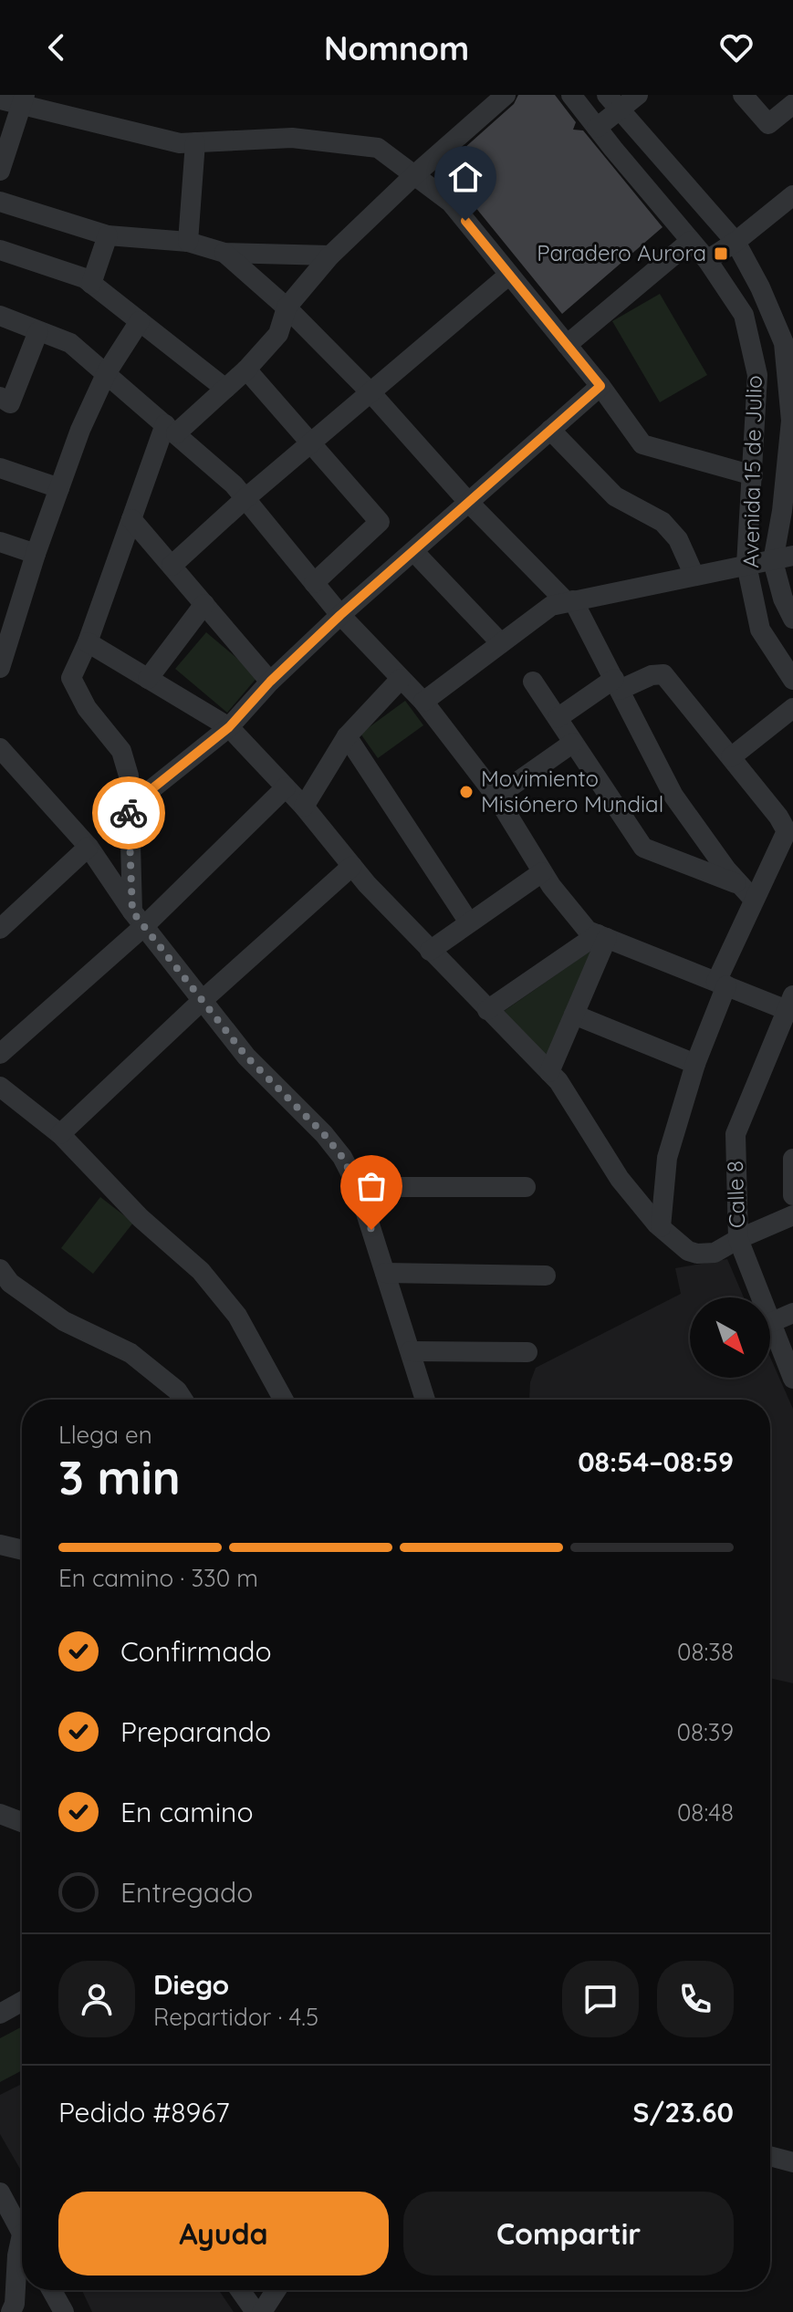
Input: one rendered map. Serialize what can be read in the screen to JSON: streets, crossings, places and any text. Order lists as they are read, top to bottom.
{
  "streets": {
    "street": ["Avenida 15 de Julio", "Calle 8"]
  },
  "places": {
    "transit": ["Paradero Aurora"],
    "other": ["Movimiento Misiónero Mundial"]
  },
  "north": "bottom right",
  "page": {
    "header": "Nomnom",
    "heading": ["3 min", "Llega en", "08:54–08:59"],
    "panel": [
      "Diego",
      "Repartidor · 4.5",
      "Pedido #8967",
      "S/23.60"
    ],
    "bar": "En camino · 330 m",
    "list": [
      ["Confirmado", "08:38"],
      ["Preparando", "08:39"],
      ["En camino", "08:48"],
      "Entregado"
    ],
    "buttons": ["Ayuda", "Compartir"]
  }
}
